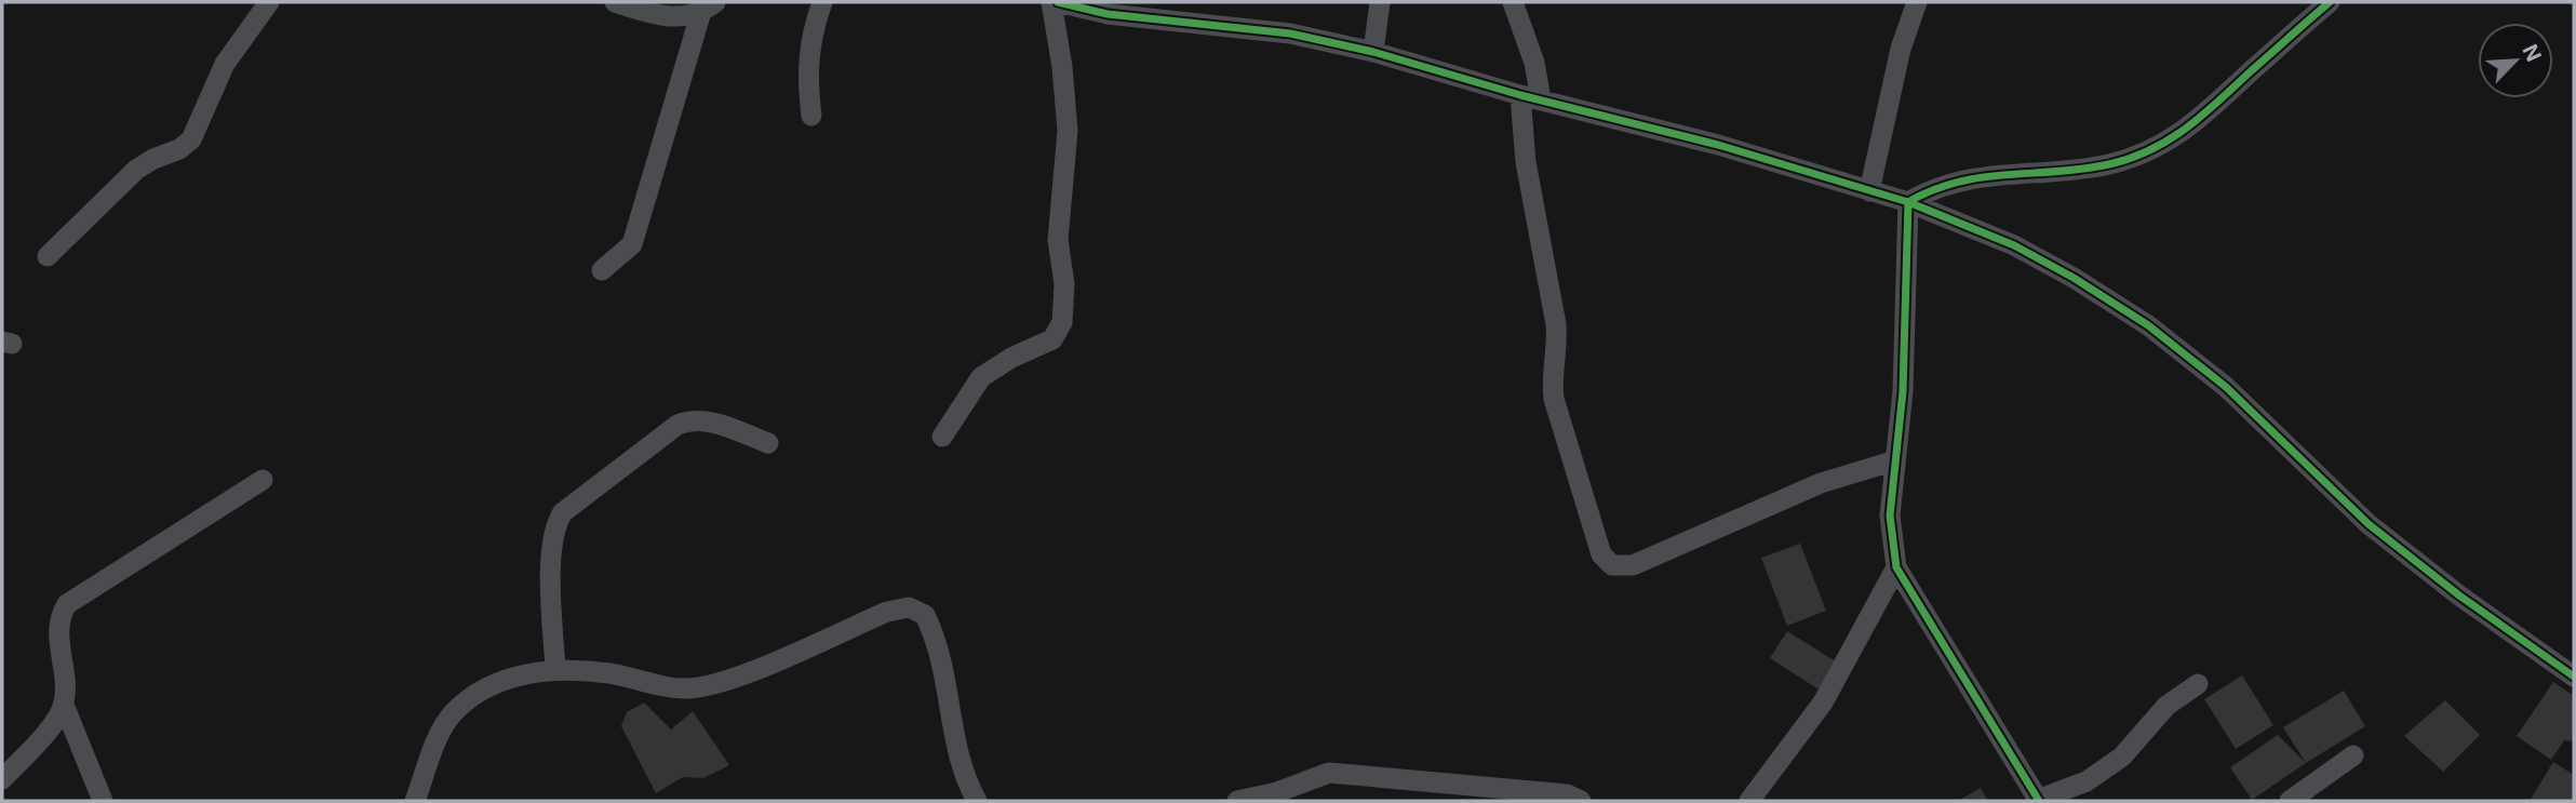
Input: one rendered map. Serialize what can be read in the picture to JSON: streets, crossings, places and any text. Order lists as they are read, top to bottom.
{
  "north": "top right"
}
